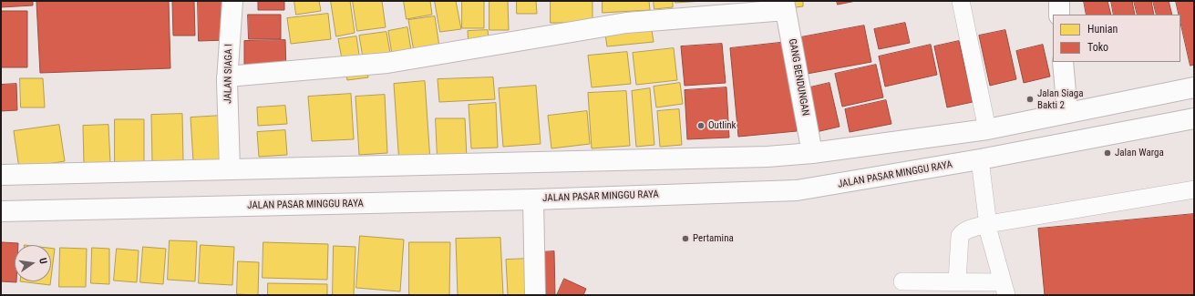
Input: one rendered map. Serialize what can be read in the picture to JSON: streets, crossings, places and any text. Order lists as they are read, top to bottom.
{
  "streets": {
    "main road": ["JALAN SIAGA I", "GANG BENDUNGAN", "JALAN PASAR MINGGU RAYA"]
  },
  "places": [
    "Jalan Siaga Bakti 2",
    "Outlink",
    "Jalan Warga",
    "Pertamina"
  ],
  "legend": ["Hunian", "Toko"],
  "north": "right"
}
